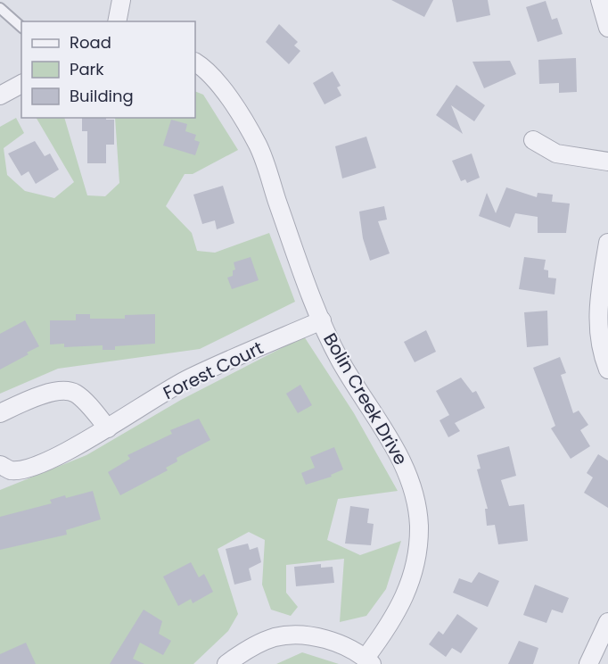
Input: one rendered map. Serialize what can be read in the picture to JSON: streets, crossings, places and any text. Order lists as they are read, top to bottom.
{
  "streets": {
    "street": ["Forest Court", "Bolin Creek Drive"]
  },
  "crossings": [
    ["Forest Court", "Bolin Creek Drive"]
  ],
  "legend": ["Road", "Park", "Building"]
}
